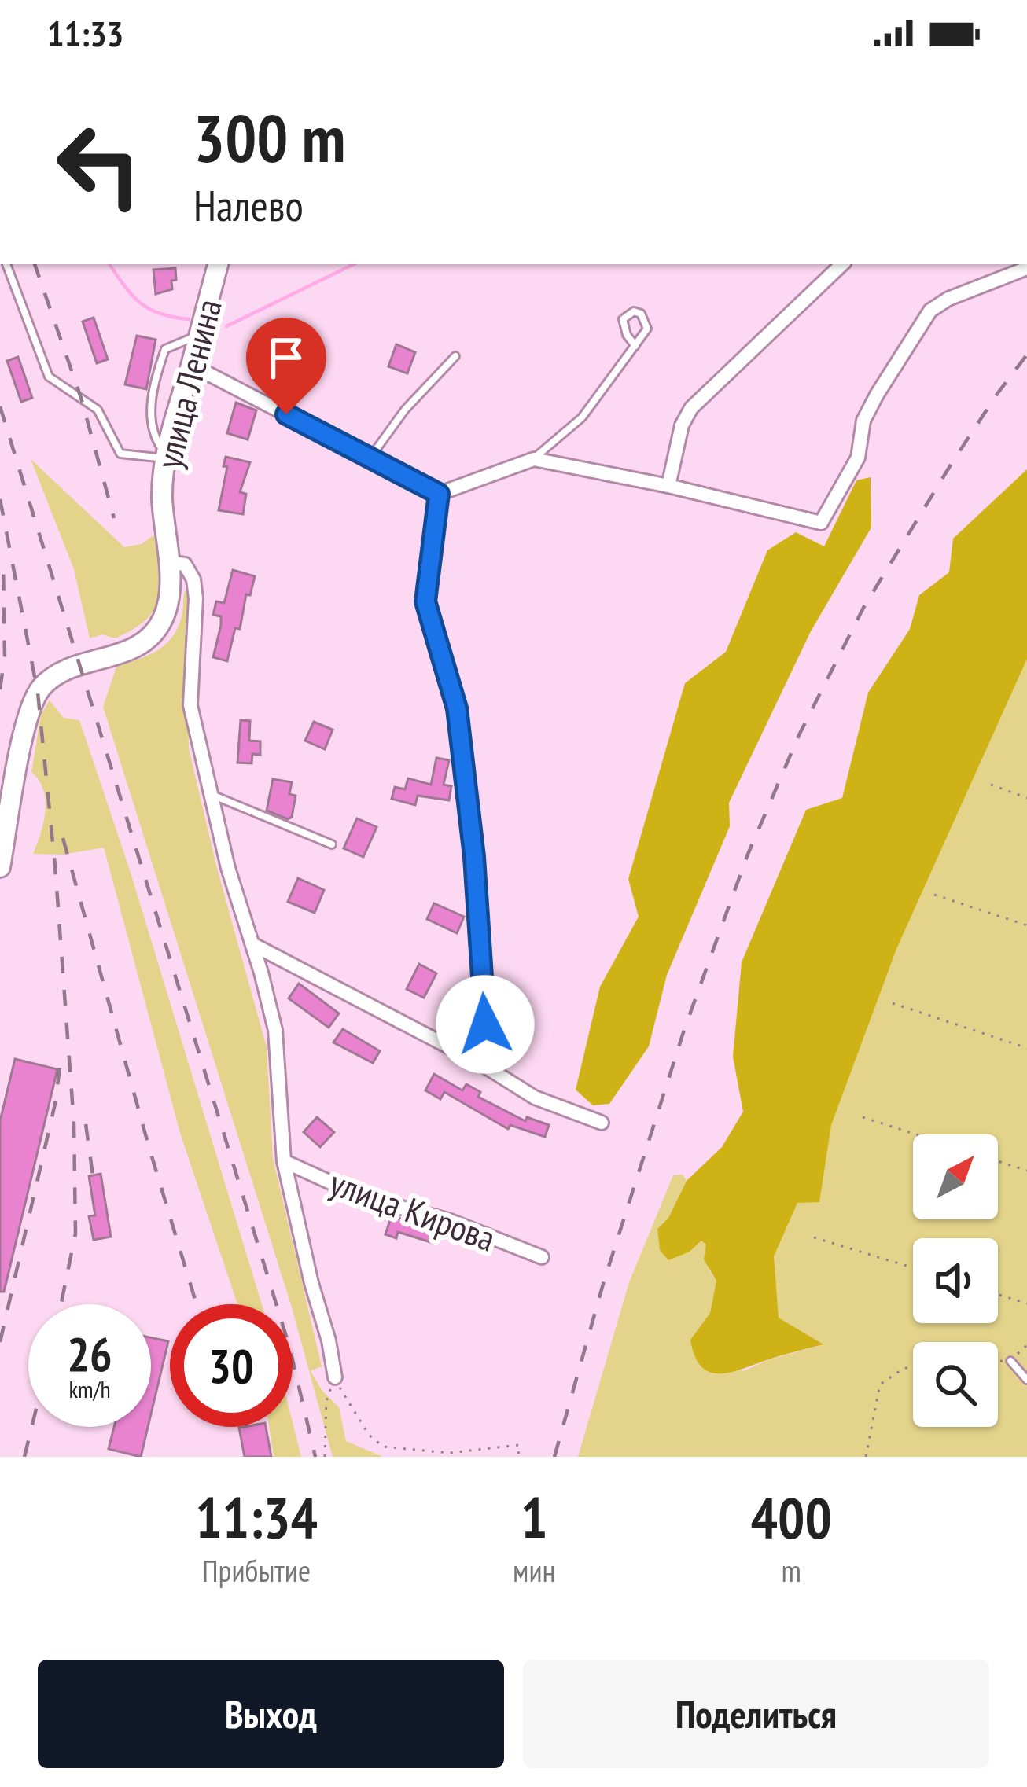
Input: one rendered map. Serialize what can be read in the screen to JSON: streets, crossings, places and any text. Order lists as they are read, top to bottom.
{
  "streets": {
    "main road": ["улица Ленина"],
    "street": ["улица Кирова"]
  },
  "north": "top right",
  "page": {
    "status": "11:33",
    "turn": ["300 m", "Налево"],
    "speed": "26 km/h",
    "limit": "30",
    "eta": [
      "11:34",
      "Прибытие",
      "1",
      "мин",
      "400",
      "m"
    ],
    "buttons": ["Выход", "Поделиться"]
  }
}
